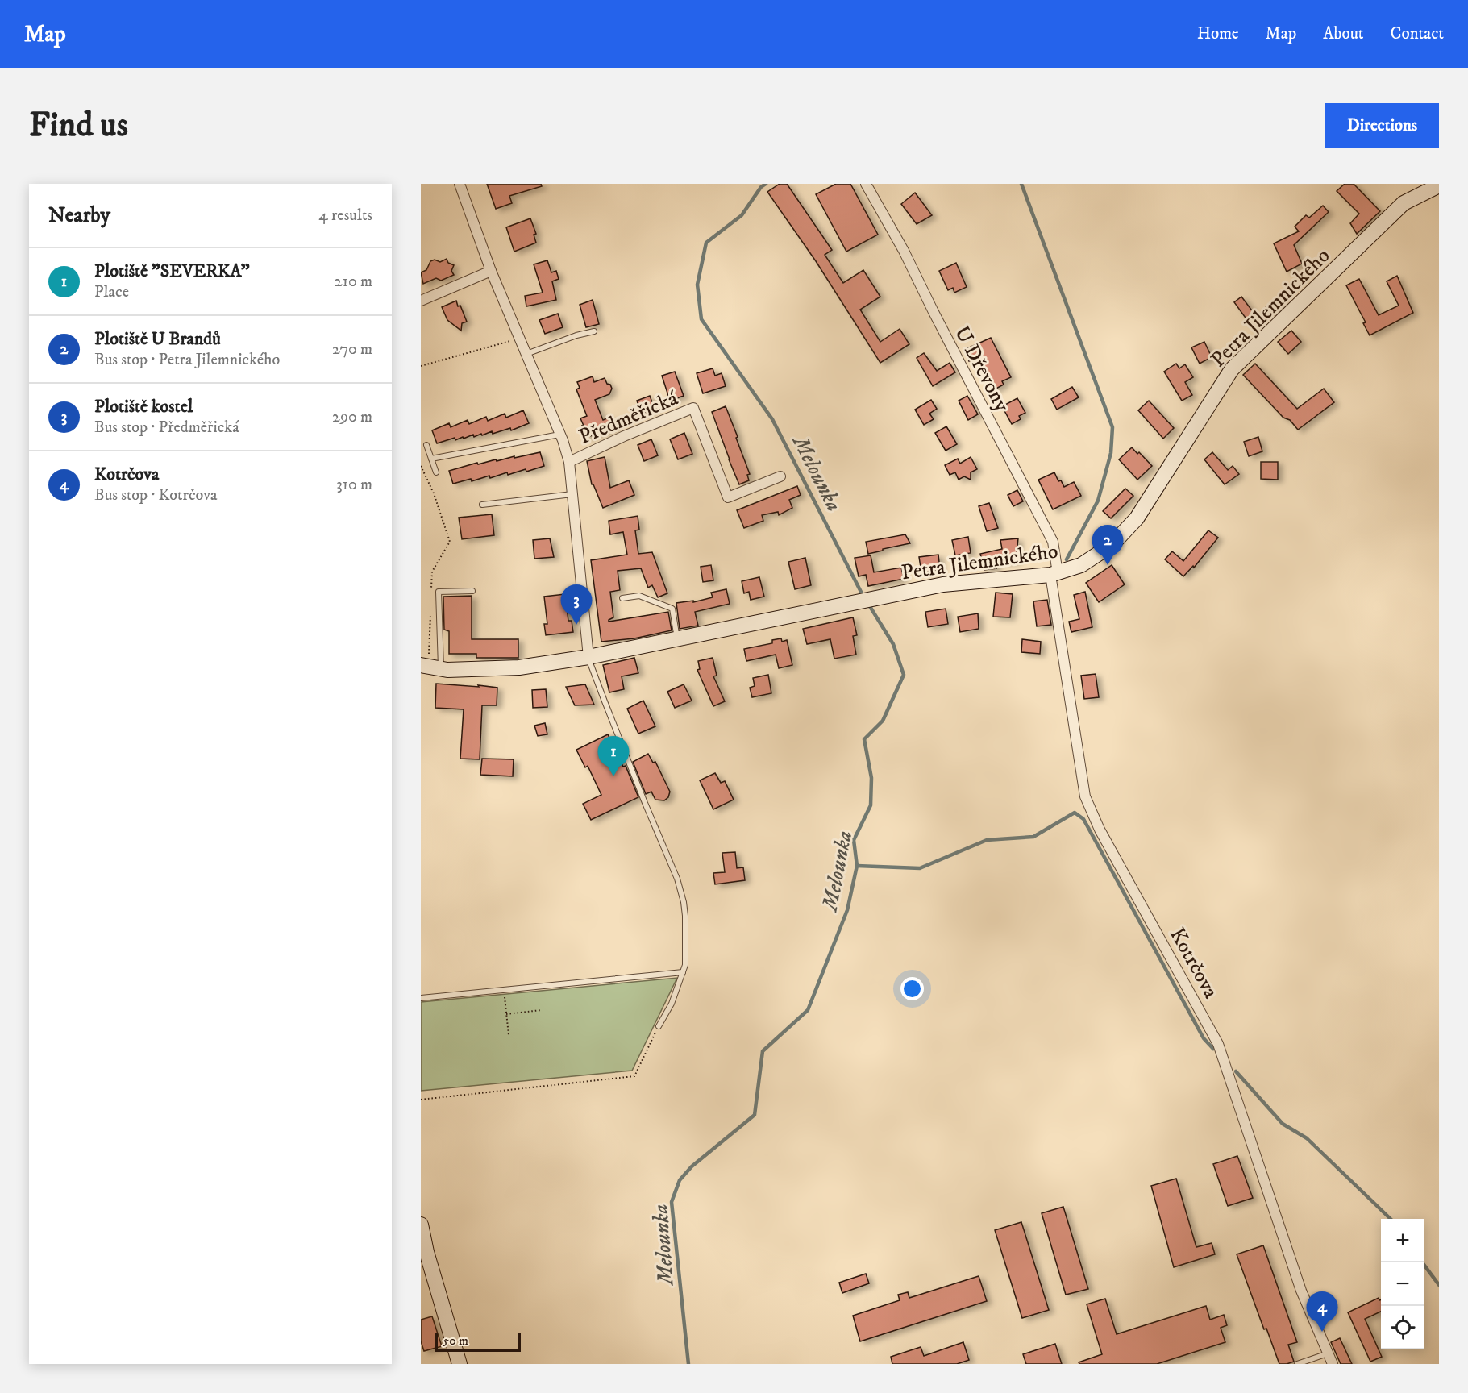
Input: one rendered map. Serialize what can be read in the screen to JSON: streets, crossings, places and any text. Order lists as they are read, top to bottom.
{
  "streets": {
    "street": [
      "Petra Jilemnického",
      "U Dřevony",
      "Předměřická",
      "Kotrčova"
    ]
  },
  "crossings": [
    ["Petra Jilemnického", "U Dřevony"],
    ["Petra Jilemnického", "Předměřická"],
    ["Petra Jilemnického", "Kotrčova"],
    ["U Dřevony", "Kotrčova"]
  ],
  "water": ["Melounka"],
  "scale_bar": "50 m",
  "page": {
    "header": "Map",
    "nav": [
      "Home",
      "Map",
      "About",
      "Contact"
    ],
    "buttons": "Directions",
    "title": "Find us",
    "heading": ["Nearby", "4 results"],
    "list": [
      {
        "mark": "1",
        "name": "Plotiště \"SEVERKA\"",
        "note": "Place",
        "value": "210 m"
      },
      {
        "mark": "2",
        "name": "Plotiště U Brandů",
        "note": "Bus stop · Petra Jilemnického",
        "value": "270 m"
      },
      {
        "mark": "3",
        "name": "Plotiště kostel",
        "note": "Bus stop · Předměřická",
        "value": "290 m"
      },
      {
        "mark": "4",
        "name": "Kotrčova",
        "note": "Bus stop · Kotrčova",
        "value": "310 m"
      }
    ],
    "pins": [
      "2",
      "3",
      "1",
      "4"
    ],
    "map_buttons": ["+", "−"],
    "scale": "50 m"
  }
}
